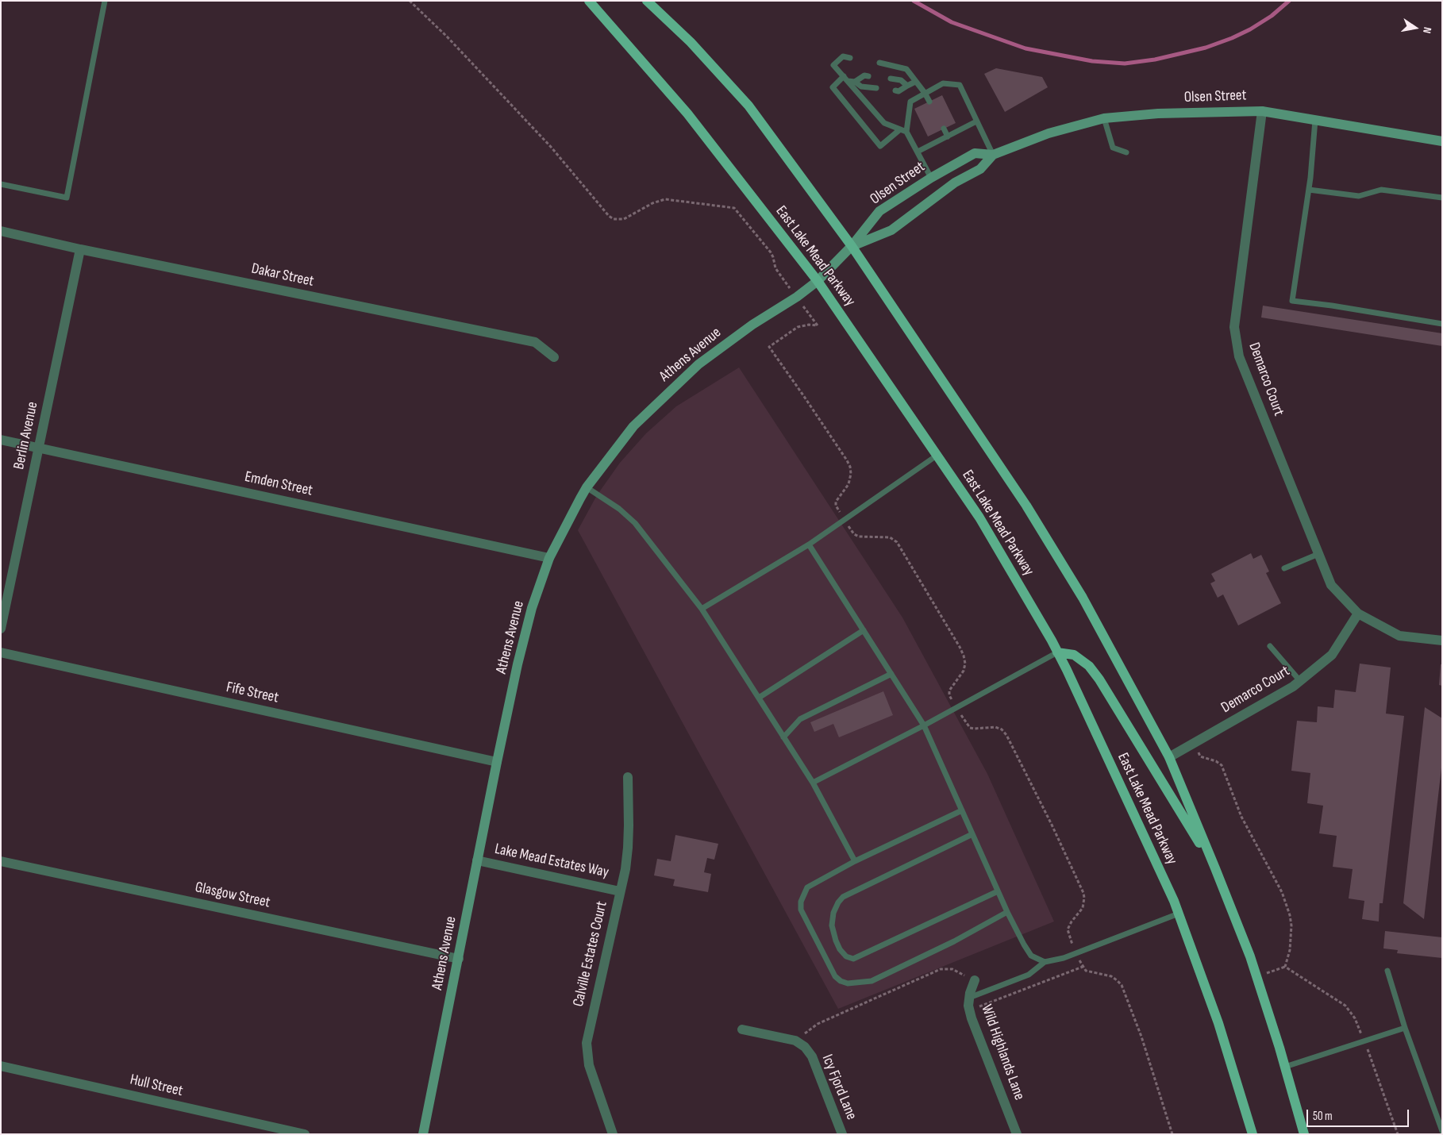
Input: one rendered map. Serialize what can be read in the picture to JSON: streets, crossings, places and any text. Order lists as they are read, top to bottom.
{
  "streets": {
    "main road": ["East Lake Mead Parkway"],
    "street": [
      "Olsen Street",
      "Dakar Street",
      "Athens Avenue",
      "Demarco Court",
      "Berlin Avenue",
      "Emden Street",
      "Fife Street",
      "Lake Mead Estates Way",
      "Glasgow Street",
      "Calville Estates Court",
      "Wild Highlands Lane",
      "Hull Street",
      "Icy Fjord Lane"
    ]
  },
  "crossings": [
    ["Olsen Street", "Athens Avenue"],
    ["Olsen Street", "Demarco Court"],
    ["East Lake Mead Parkway", "Athens Avenue"],
    ["Dakar Street", "Berlin Avenue"],
    ["Athens Avenue", "Emden Street"],
    ["Athens Avenue", "Fife Street"],
    ["Athens Avenue", "Lake Mead Estates Way"],
    ["Athens Avenue", "Glasgow Street"],
    ["Berlin Avenue", "Emden Street"],
    ["Lake Mead Estates Way", "Calville Estates Court"]
  ],
  "scale_bar": "50 m",
  "north": "right"
}
